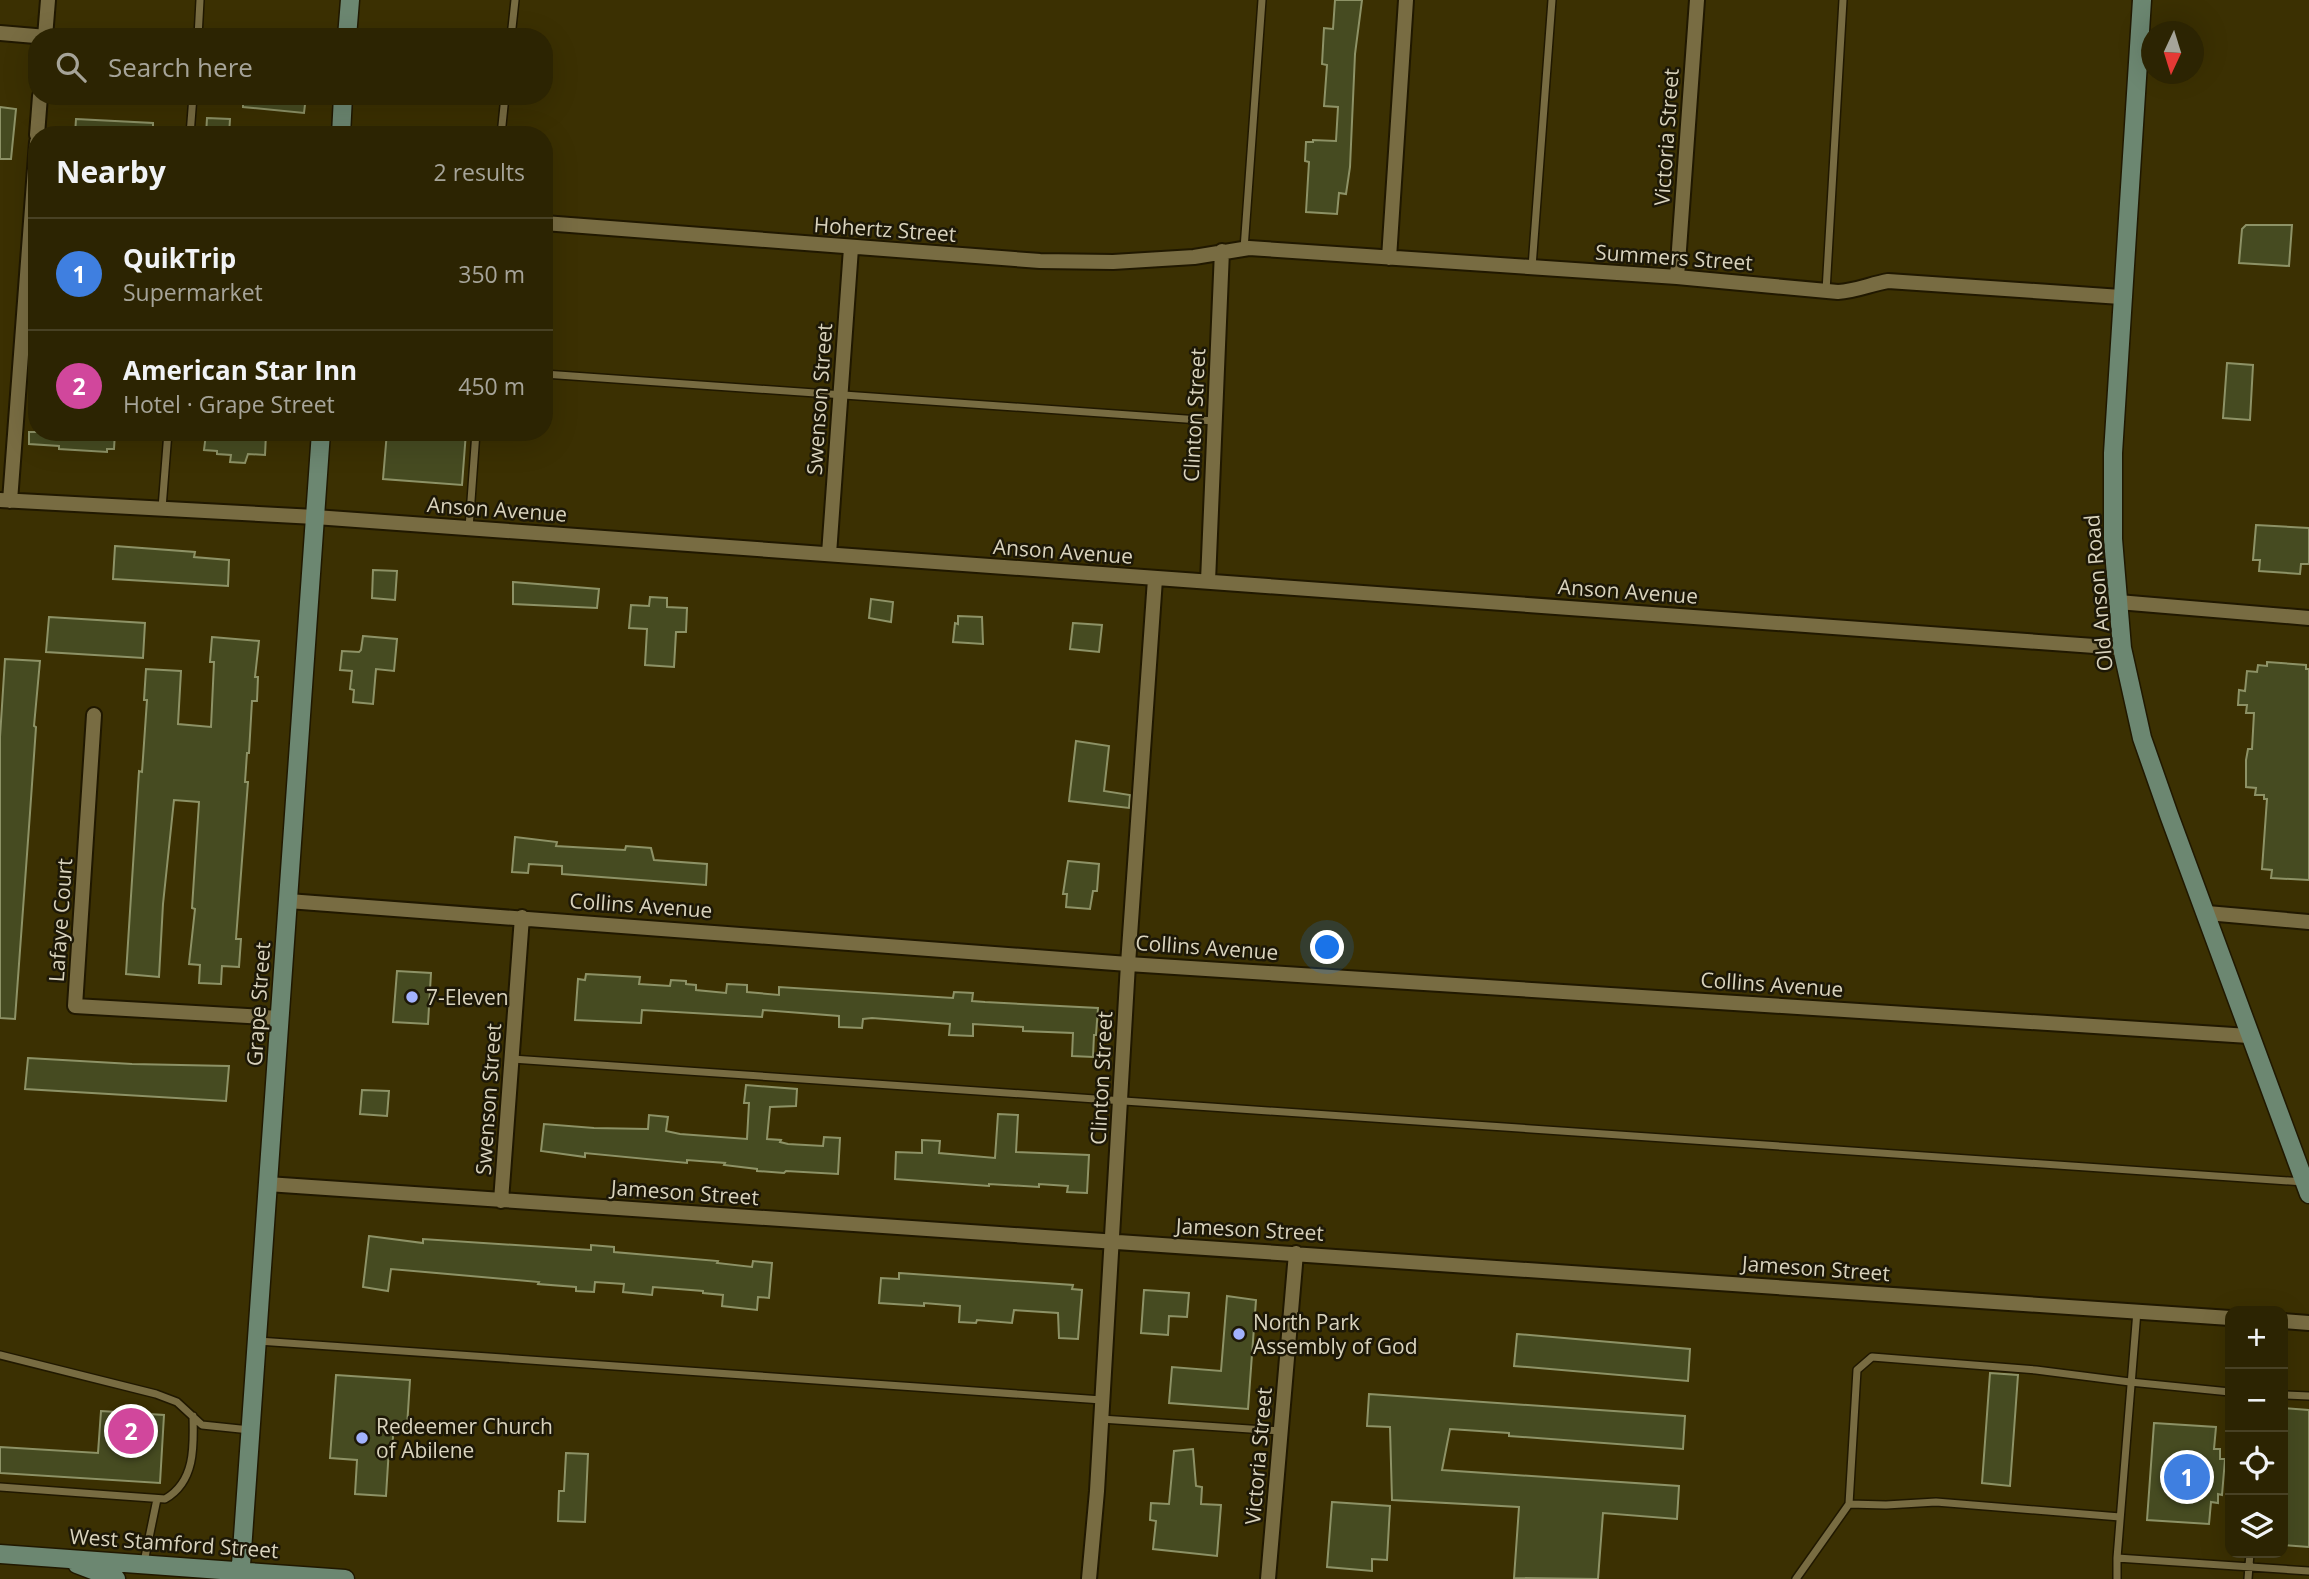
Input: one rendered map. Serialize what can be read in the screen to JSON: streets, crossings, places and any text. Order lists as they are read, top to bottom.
{
  "streets": {
    "main road": ["Old Anson Road", "Grape Street", "West Stamford Street"],
    "street": [
      "Victoria Street",
      "Hohertz Street",
      "Summers Street",
      "Swenson Street",
      "Clinton Street",
      "Anson Avenue",
      "Collins Avenue",
      "Lafaye Court",
      "Jameson Street"
    ]
  },
  "crossings": [
    ["Victoria Street", "Summers Street"],
    ["Victoria Street", "Jameson Street"],
    ["Hohertz Street", "Summers Street"],
    ["Hohertz Street", "Swenson Street"],
    ["Hohertz Street", "Clinton Street"],
    ["Summers Street", "Clinton Street"],
    ["Summers Street", "Old Anson Road"],
    ["Swenson Street", "Anson Avenue"],
    ["Swenson Street", "Collins Avenue"],
    ["Swenson Street", "Jameson Street"],
    ["Clinton Street", "Anson Avenue"],
    ["Clinton Street", "Collins Avenue"],
    ["Clinton Street", "Jameson Street"],
    ["Anson Avenue", "Old Anson Road"],
    ["Anson Avenue", "Grape Street"],
    ["Old Anson Road", "Collins Avenue"],
    ["Collins Avenue", "Grape Street"],
    ["Lafaye Court", "Grape Street"],
    ["Grape Street", "Jameson Street"],
    ["Grape Street", "West Stamford Street"]
  ],
  "places": ["7-Eleven", "North Park Assembly of God", "Redeemer Church of Abilene"],
  "north": "bottom",
  "page": {
    "search": "Search here",
    "heading": ["Nearby", "2 results"],
    "list": [
      {
        "mark": "1",
        "name": "QuikTrip",
        "note": "Supermarket",
        "value": "350 m"
      },
      {
        "mark": "2",
        "name": "American Star Inn",
        "note": "Hotel · Grape Street",
        "value": "450 m"
      }
    ],
    "map_buttons": ["+", "−"],
    "pins": ["2", "1"]
  }
}
